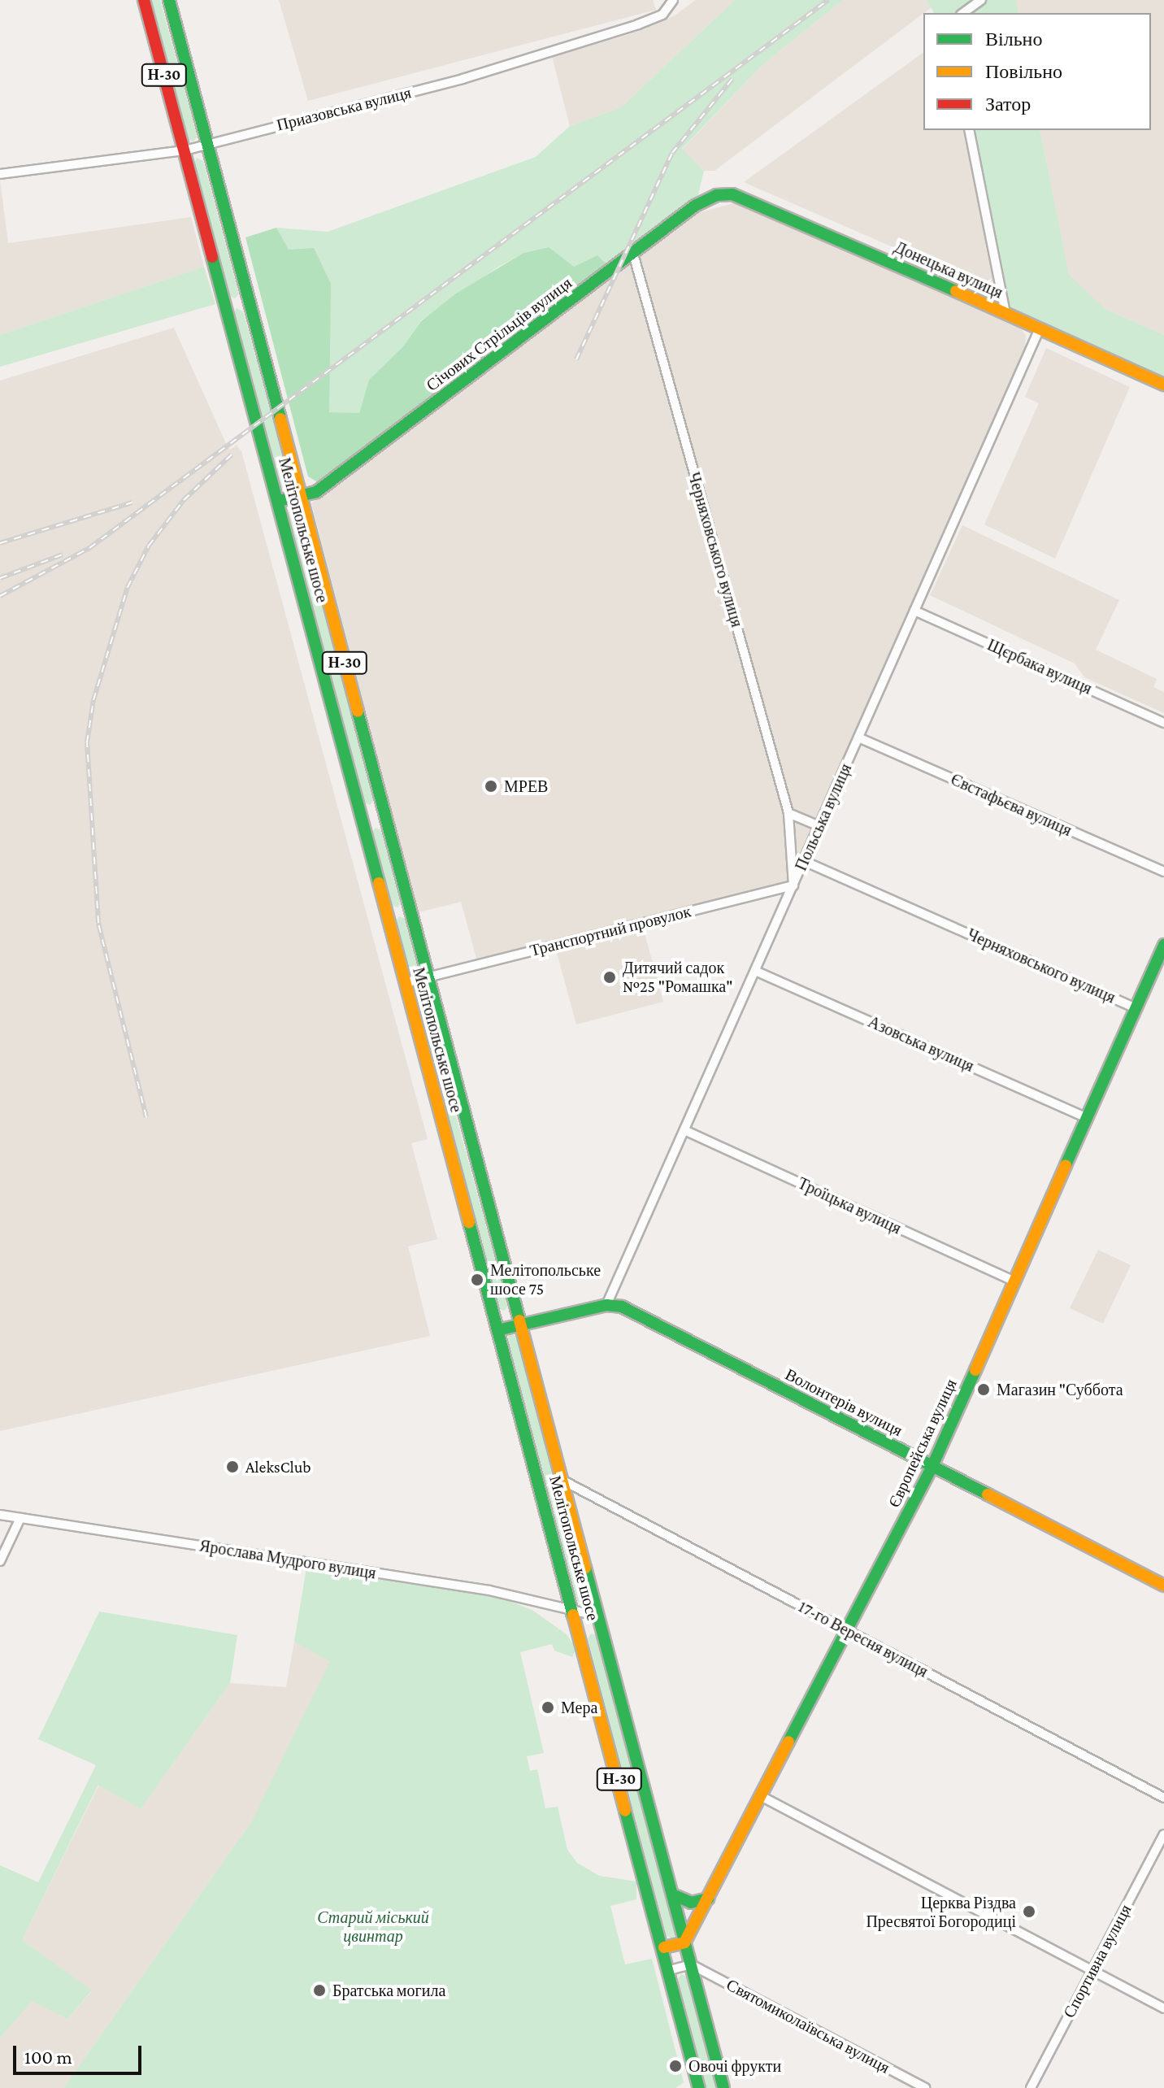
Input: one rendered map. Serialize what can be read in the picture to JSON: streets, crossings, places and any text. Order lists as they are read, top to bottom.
{
  "streets": {
    "main road": [
      "Н-30",
      "Донецька вулиця",
      "Січових Стрільців вулиця",
      "Мелітопольське шосе",
      "Волонтерів вулиця",
      "Європейська вулиця"
    ],
    "street": [
      "Приазовська вулиця",
      "Черняховського вулиця",
      "Щєрбака вулиця",
      "Євстафьєва вулиця",
      "Польська вулиця",
      "Транспортний провулок",
      "Азовська вулиця",
      "Троїцька вулиця",
      "Ярослава Мудрого вулиця",
      "17-го Вересня вулиця",
      "Спортивна вулиця",
      "Святомиколаївська вулиця"
    ]
  },
  "crossings": [
    ["Приазовська вулиця", "Мелітопольське шосе"],
    ["Донецька вулиця", "Січових Стрільців вулиця"],
    ["Донецька вулиця", "Польська вулиця"],
    ["Січових Стрільців вулиця", "Мелітопольське шосе"],
    ["Січових Стрільців вулиця", "Черняховського вулиця"],
    ["Мелітопольське шосе", "Транспортний провулок"],
    ["Мелітопольське шосе", "Волонтерів вулиця"],
    ["Мелітопольське шосе", "Європейська вулиця"],
    ["Мелітопольське шосе", "Ярослава Мудрого вулиця"],
    ["Мелітопольське шосе", "17-го Вересня вулиця"],
    ["Мелітопольське шосе", "Святомиколаївська вулиця"],
    ["Черняховського вулиця", "Польська вулиця"],
    ["Черняховського вулиця", "Транспортний провулок"],
    ["Черняховського вулиця", "Європейська вулиця"],
    ["Щєрбака вулиця", "Польська вулиця"],
    ["Євстафьєва вулиця", "Польська вулиця"],
    ["Польська вулиця", "Транспортний провулок"],
    ["Польська вулиця", "Азовська вулиця"],
    ["Польська вулиця", "Троїцька вулиця"],
    ["Польська вулиця", "Волонтерів вулиця"],
    ["Азовська вулиця", "Європейська вулиця"],
    ["Троїцька вулиця", "Європейська вулиця"],
    ["Волонтерів вулиця", "Європейська вулиця"],
    ["Європейська вулиця", "17-го Вересня вулиця"]
  ],
  "parks": ["Старий міський цвинтар"],
  "places": [
    "МРЕВ",
    "Дитячий садок №25 \"Ромашка\"",
    "Мелітопольське шосе 75",
    "Магазин \"Суббота",
    "AleksClub",
    "Мера",
    "Церква Різдва Пресвятої Богородиці",
    "Братська могила",
    "Овочі фрукти"
  ],
  "legend": ["Вільно", "Повільно", "Затор"],
  "scale_bar": "100 m"
}
